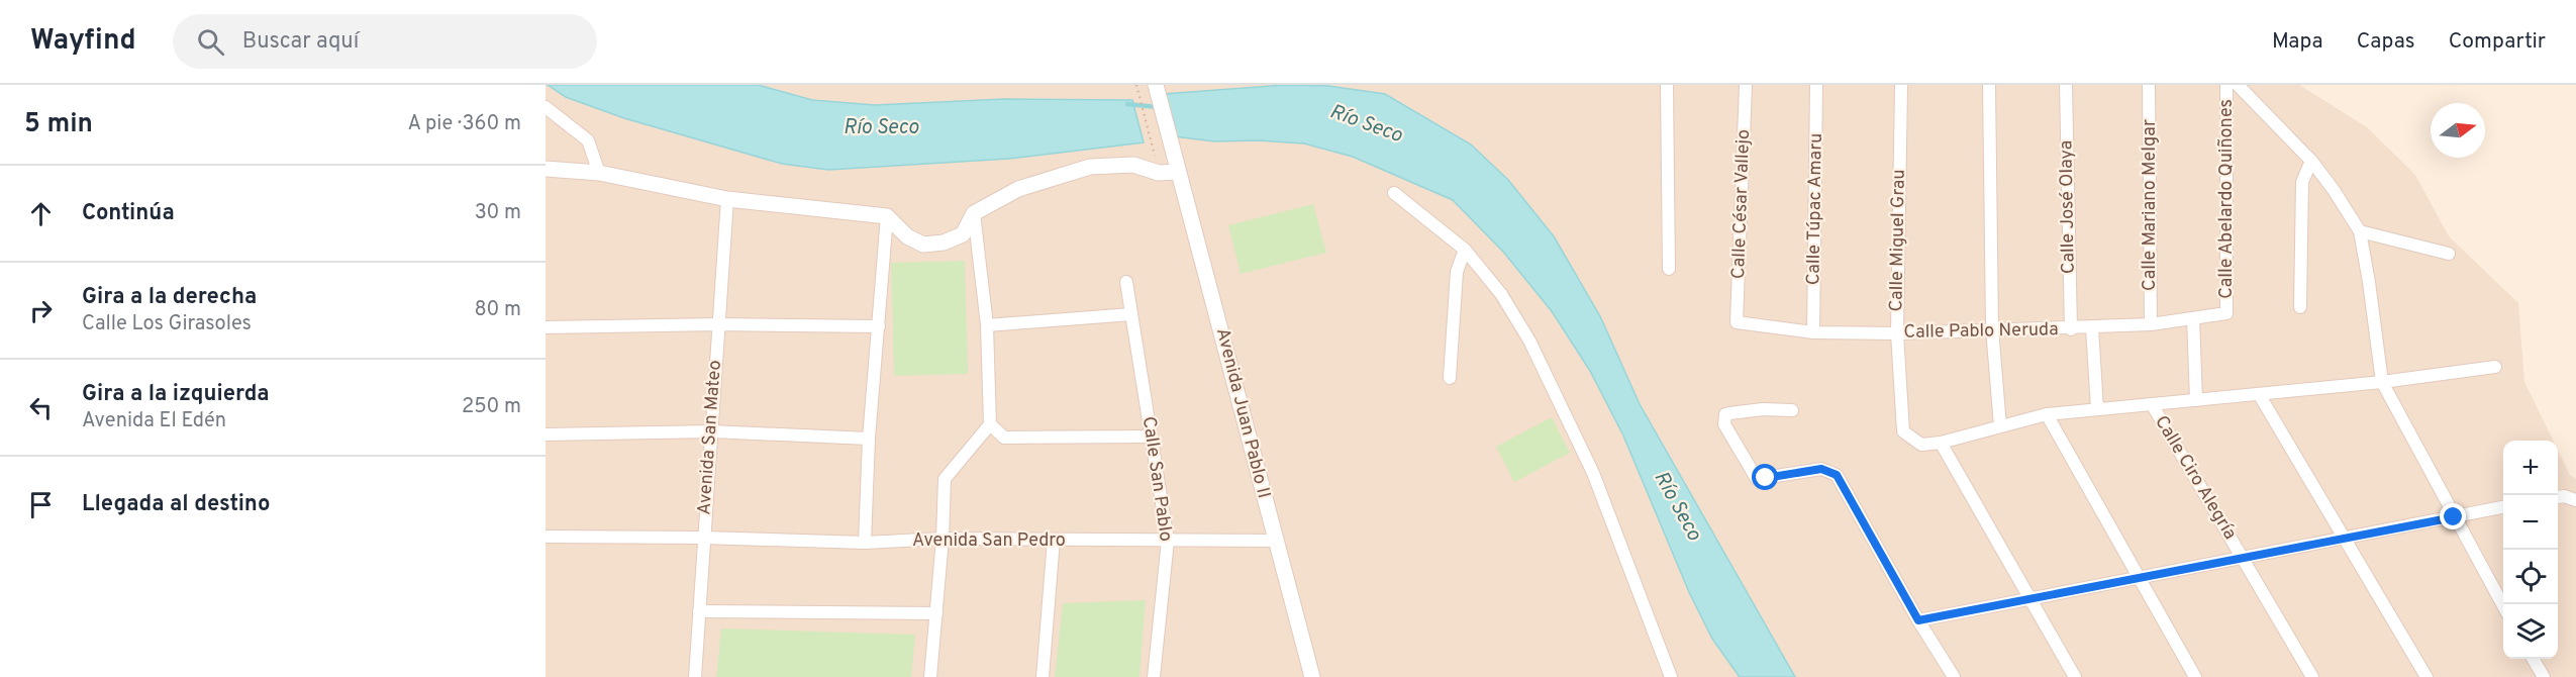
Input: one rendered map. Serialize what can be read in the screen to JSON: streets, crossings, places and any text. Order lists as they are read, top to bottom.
{
  "streets": {
    "street": [
      "Calle Abelardo Quiñones",
      "Calle César Vallejo",
      "Calle Mariano Melgar",
      "Calle José Olaya",
      "Calle Túpac Amaru",
      "Calle Miguel Grau",
      "Calle Pablo Neruda",
      "Avenida Juan Pablo II",
      "Avenida San Mateo",
      "Calle Ciro Alegría",
      "Calle San Pablo",
      "Avenida San Pedro"
    ]
  },
  "crossings": [
    ["Calle Abelardo Quiñones", "Calle Pablo Neruda"],
    ["Calle César Vallejo", "Calle Pablo Neruda"],
    ["Calle Mariano Melgar", "Calle Pablo Neruda"],
    ["Calle José Olaya", "Calle Pablo Neruda"],
    ["Calle Túpac Amaru", "Calle Pablo Neruda"],
    ["Calle Miguel Grau", "Calle Pablo Neruda"],
    ["Avenida Juan Pablo II", "Avenida San Pedro"],
    ["Avenida San Mateo", "Avenida San Pedro"],
    ["Calle San Pablo", "Avenida San Pedro"]
  ],
  "water": ["Río Seco"],
  "north": "right",
  "page": {
    "header": "Wayfind",
    "search": "Buscar aquí",
    "nav": ["Mapa", "Capas", "Compartir"],
    "heading": ["5 min", "A pie · 360 m"],
    "list": [
      ["Continúa", "30 m"],
      ["Gira a la derecha", "Calle Los Girasoles", "80 m"],
      ["Gira a la izquierda", "Avenida El Edén", "250 m"],
      "Llegada al destino"
    ],
    "map_buttons": ["+", "−"]
  }
}
